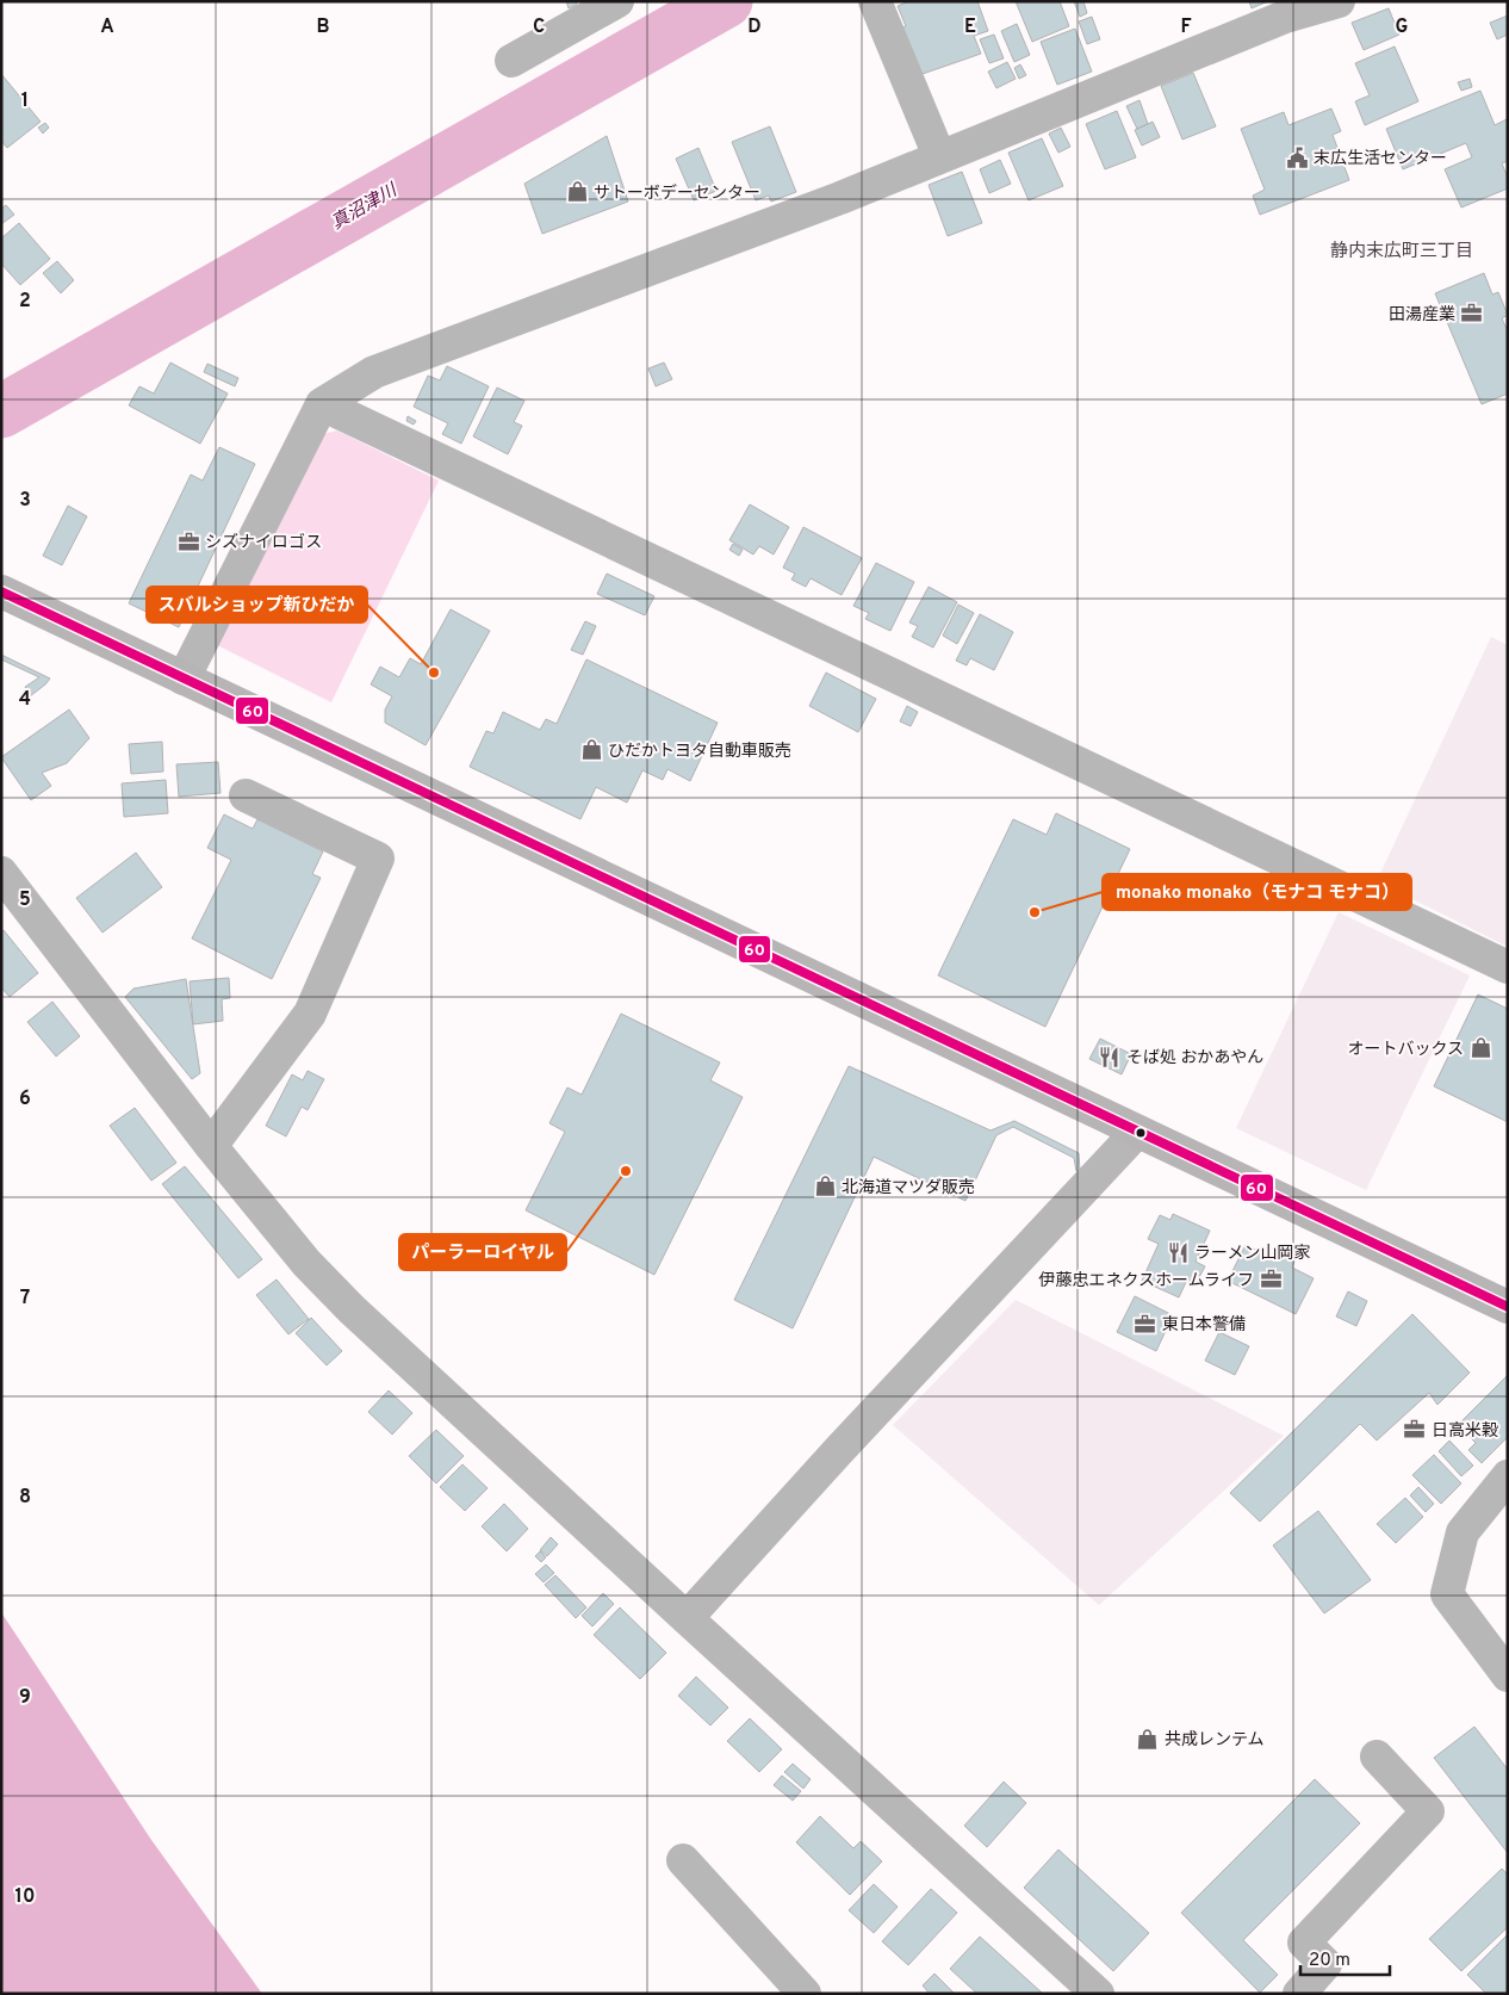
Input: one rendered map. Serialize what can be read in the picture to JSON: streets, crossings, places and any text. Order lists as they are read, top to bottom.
{
  "districts": ["静内末広町三丁目"],
  "water": ["真沼津川"],
  "places": {
    "public building": ["末広生活センター"],
    "shop": [
      "サトーボデーセンター",
      "ひだかトヨタ自動車販売",
      "オートバックス",
      "北海道マツダ販売",
      "共成レンテム"
    ],
    "office": [
      "田湯産業",
      "シズナイロゴス",
      "伊藤忠エネクスホームライフ",
      "東日本警備",
      "日高米穀"
    ],
    "other": ["スバルショップ新ひだか", "monako monako（モナコ モナコ）", "パーラーロイヤル"],
    "restaurant": ["そば処 おかあやん", "ラーメン山岡家"]
  },
  "lines": ["transit line 60"],
  "scale_bar": "20 m",
  "grid": {
    "columns": [
      "A",
      "B",
      "C",
      "D",
      "E",
      "F",
      "G"
    ],
    "rows": [
      "1",
      "2",
      "3",
      "4",
      "5",
      "6",
      "7",
      "8",
      "9",
      "10"
    ]
  }
}
